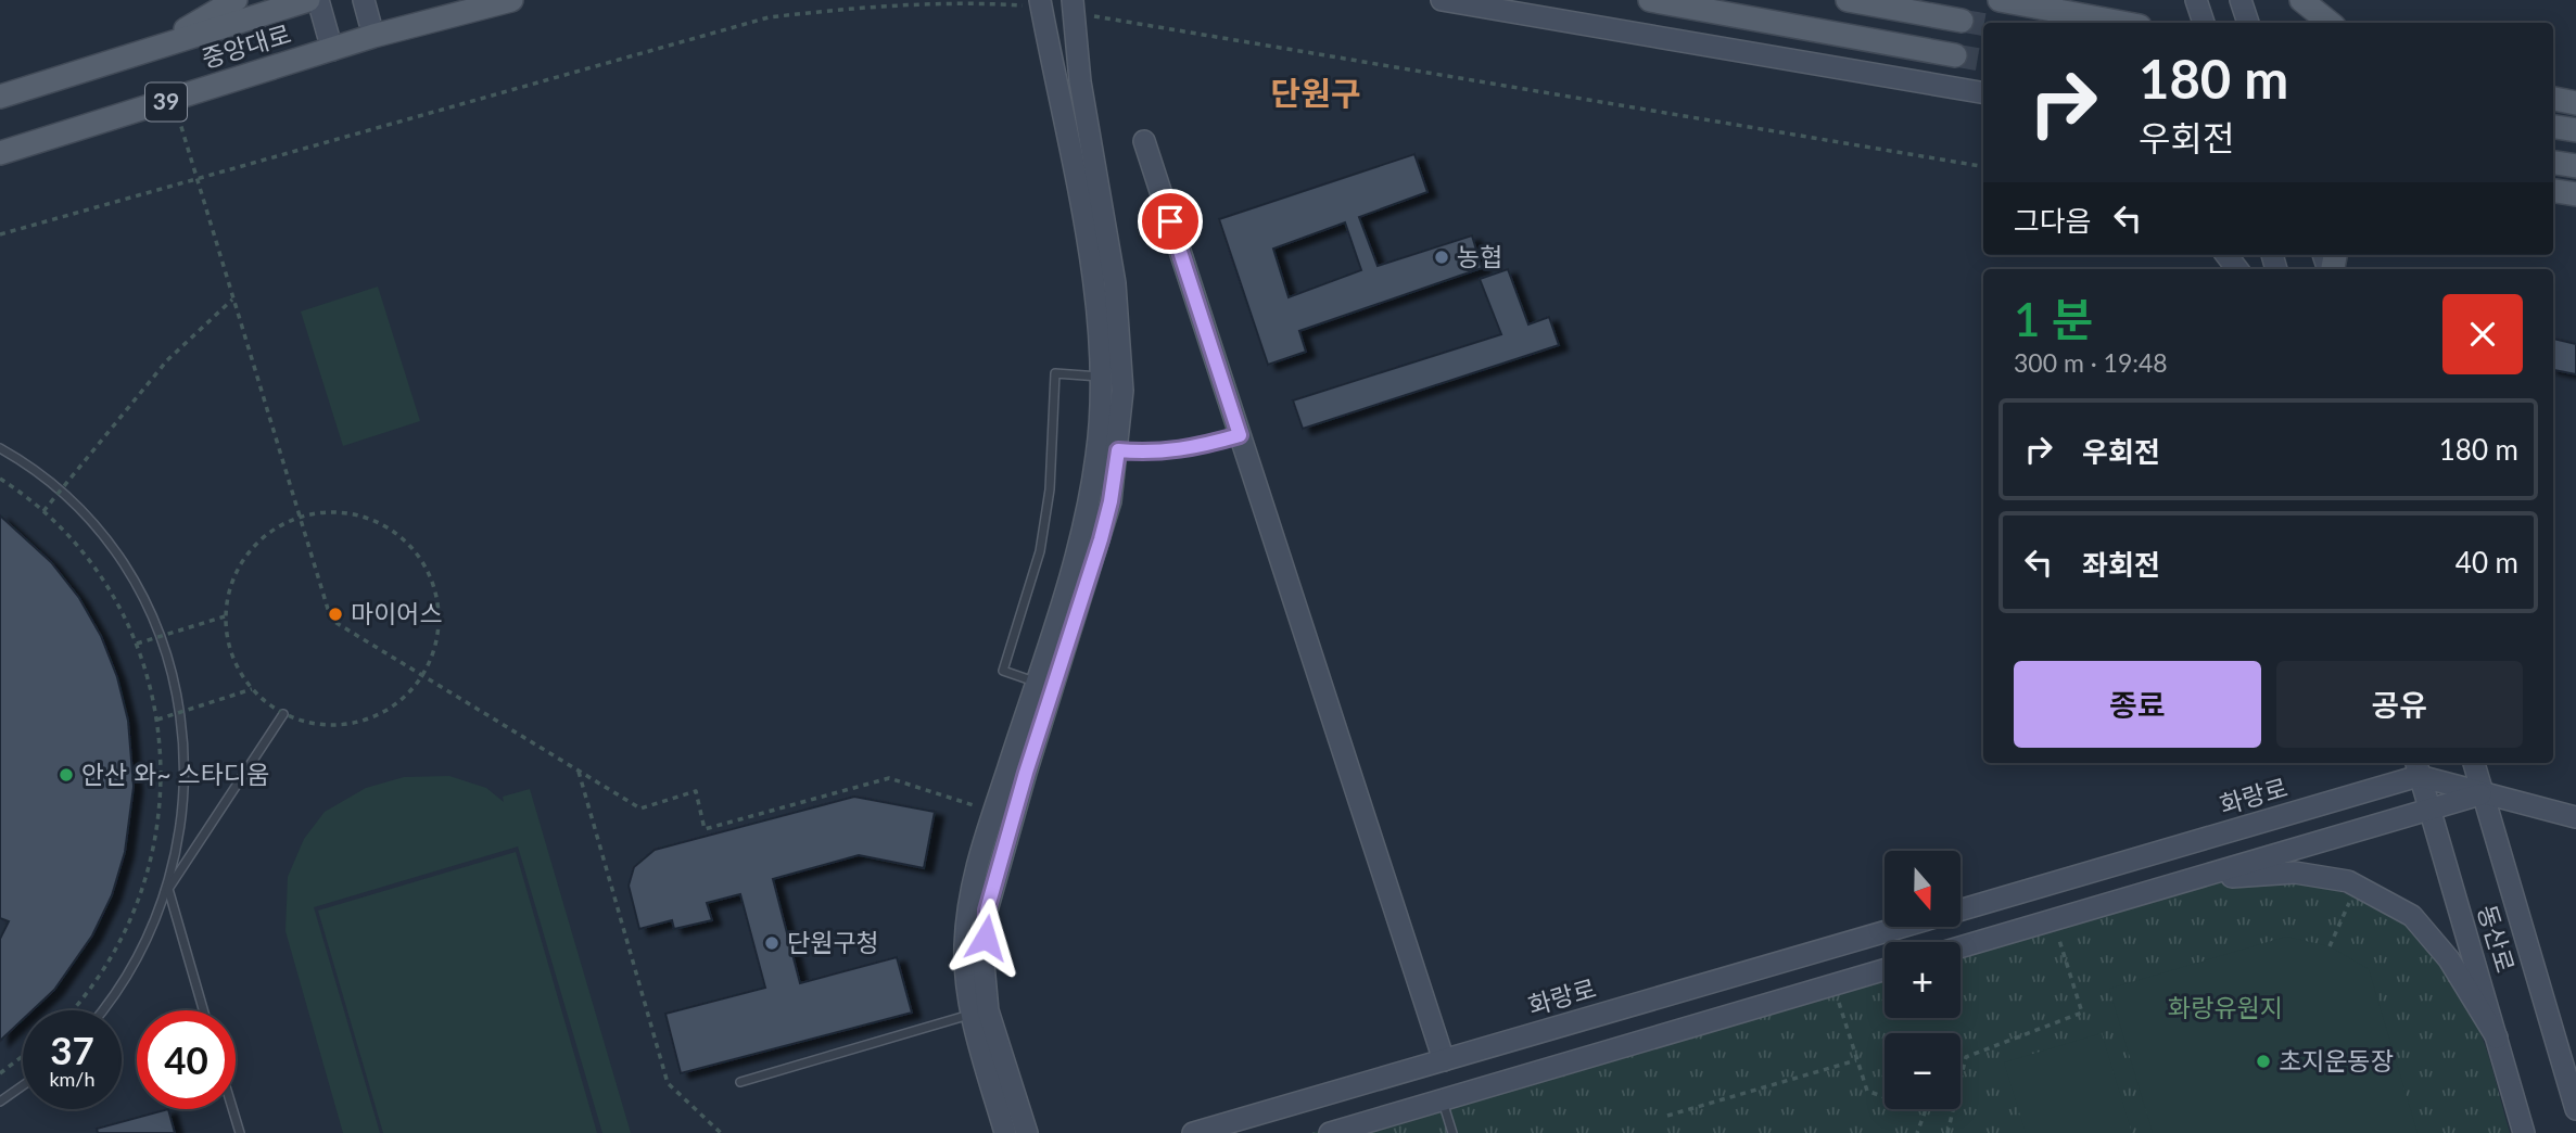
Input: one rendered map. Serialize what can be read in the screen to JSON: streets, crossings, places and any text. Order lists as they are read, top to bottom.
{
  "streets": {
    "main road": ["중앙대로", "39"],
    "street": ["화랑로", "동산로"]
  },
  "crossings": [
    ["화랑로", "동산로"]
  ],
  "districts": ["단원구"],
  "parks": ["화랑유원지"],
  "places": [
    "농협",
    "마이어스",
    "안산 와~ 스타디움",
    "단원구청",
    "초지운동장"
  ],
  "north": "bottom",
  "page": {
    "turn": ["180 m", "우회전"],
    "then": "그다음",
    "heading": ["1 분", "300 m · 19:48"],
    "list": [
      {
        "name": "우회전",
        "value": "180 m"
      },
      {
        "name": "좌회전",
        "value": "40 m"
      }
    ],
    "buttons": ["종료", "공유"],
    "map_buttons": ["+", "−"],
    "speed": "37 km/h",
    "limit": "40"
  }
}
